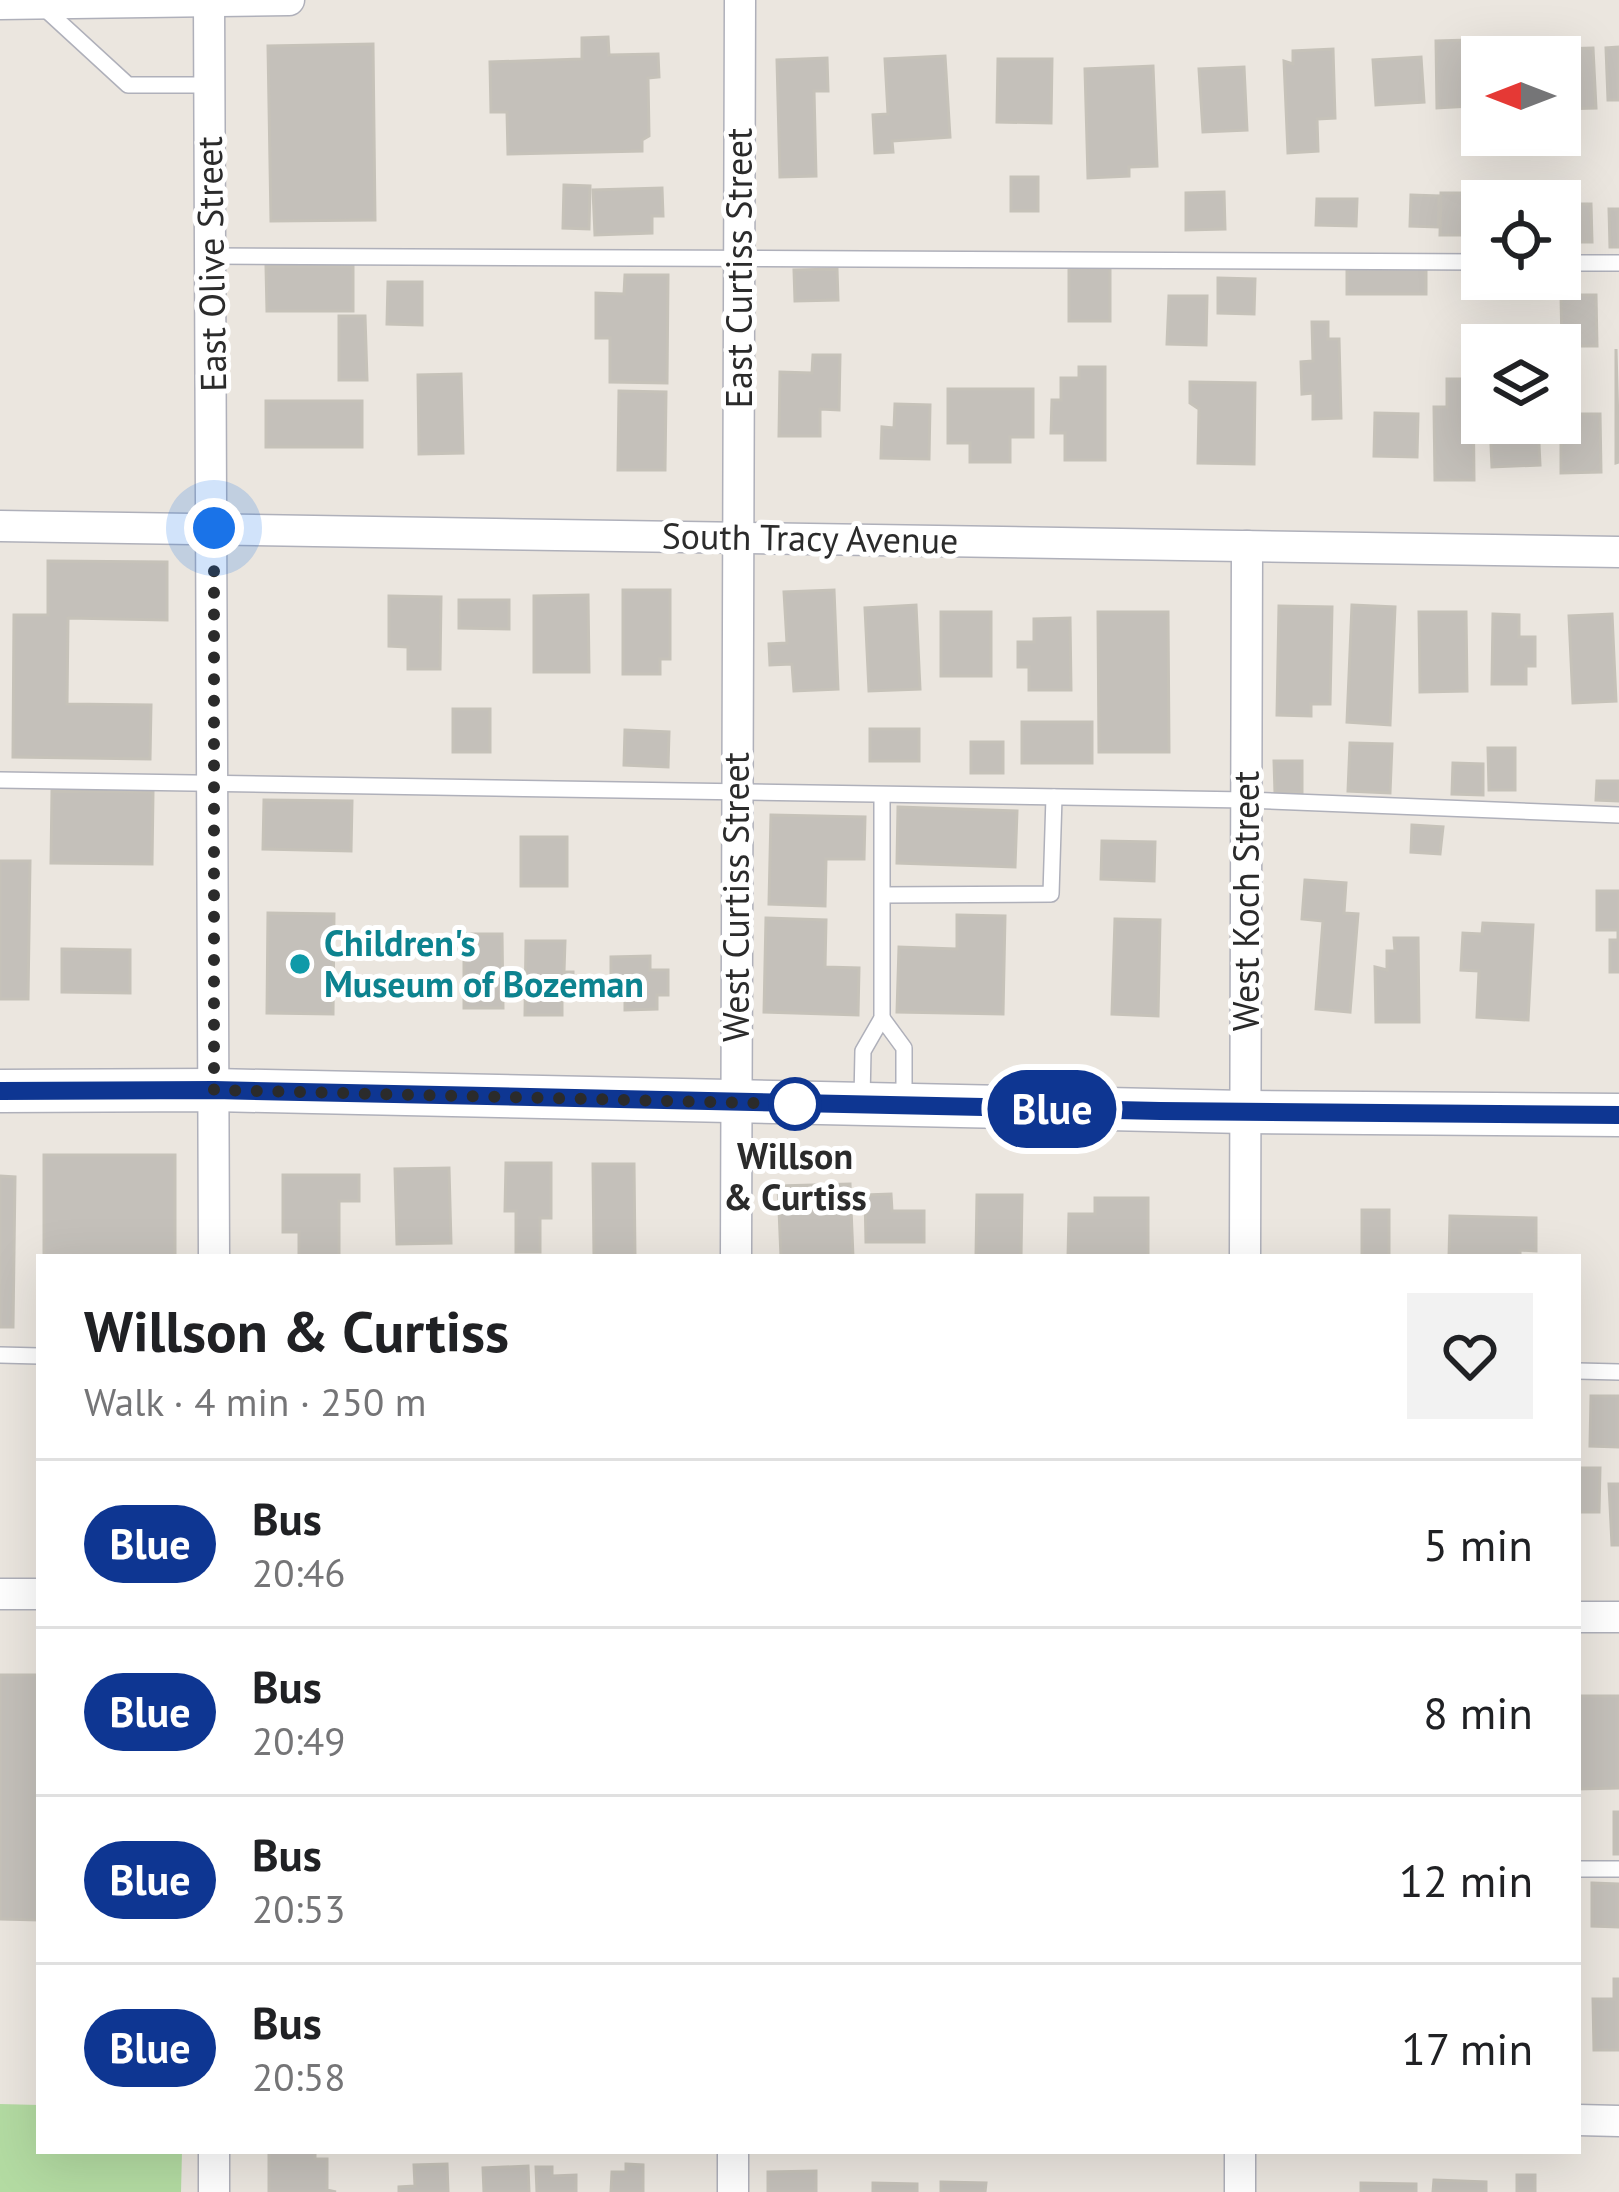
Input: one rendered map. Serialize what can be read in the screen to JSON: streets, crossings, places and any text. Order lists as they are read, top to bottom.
{
  "streets": {
    "street": [
      "East Olive Street",
      "East Curtiss Street",
      "South Tracy Avenue",
      "West Curtiss Street",
      "West Koch Street"
    ]
  },
  "crossings": [
    ["East Olive Street", "South Tracy Avenue"],
    ["East Curtiss Street", "South Tracy Avenue"],
    ["East Curtiss Street", "West Curtiss Street"],
    ["South Tracy Avenue", "West Curtiss Street"],
    ["South Tracy Avenue", "West Koch Street"]
  ],
  "places": ["Children's Museum of Bozeman", "Willson & Curtiss"],
  "lines": ["bus line Blue"],
  "north": "left",
  "page": {
    "on_map": "Blue",
    "heading": ["Willson & Curtiss", "Walk · 4 min · 250 m"],
    "list": [
      {
        "mark": "Blue",
        "name": "Bus",
        "note": "20:46",
        "value": "5 min"
      },
      {
        "mark": "Blue",
        "name": "Bus",
        "note": "20:49",
        "value": "8 min"
      },
      {
        "mark": "Blue",
        "name": "Bus",
        "note": "20:53",
        "value": "12 min"
      },
      {
        "mark": "Blue",
        "name": "Bus",
        "note": "20:58",
        "value": "17 min"
      }
    ]
  }
}
